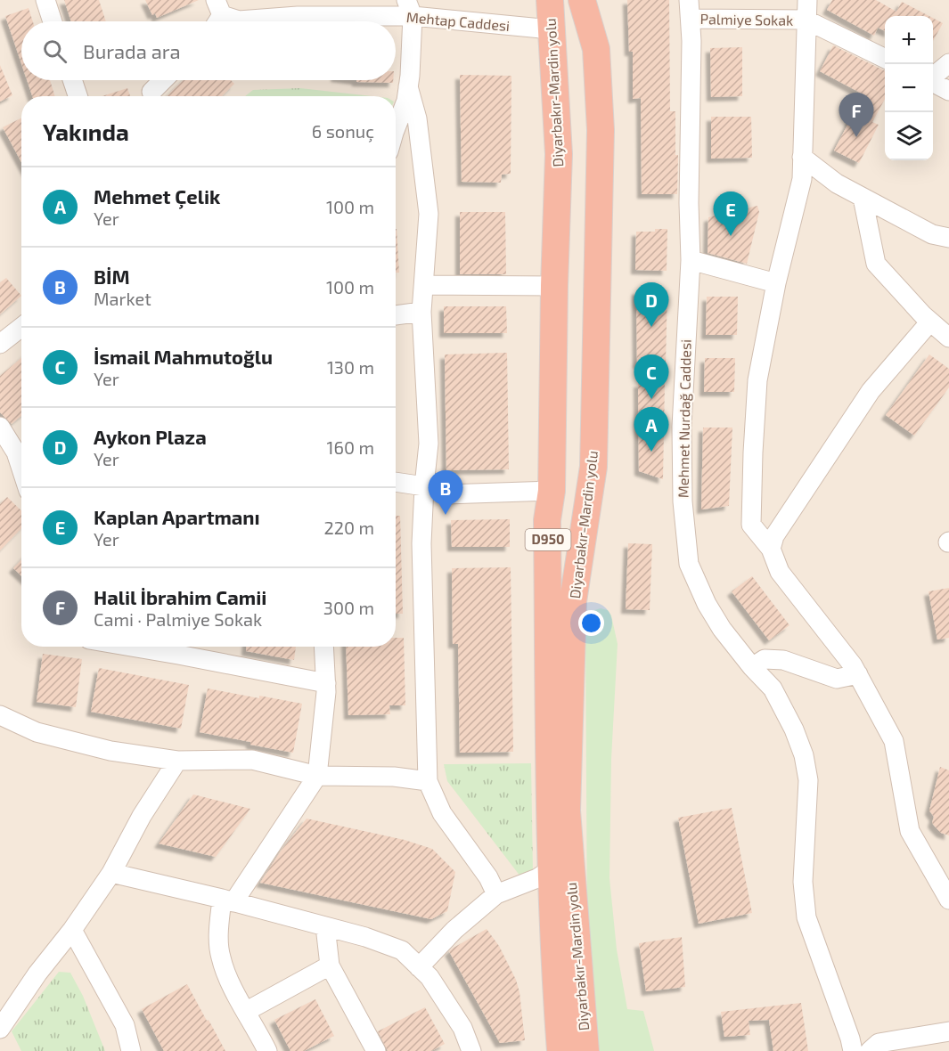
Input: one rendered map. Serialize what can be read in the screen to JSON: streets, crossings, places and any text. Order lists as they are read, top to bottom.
{
  "streets": {
    "highway": ["Diyarbakır-Mardin yolu", "D950"],
    "street": ["Palmiye Sokak", "Mehtap Caddesi", "Mehmet Nurdağ Caddesi"]
  },
  "crossings": [
    ["Palmiye Sokak", "Mehmet Nurdağ Caddesi"],
    ["Mehtap Caddesi", "Diyarbakır-Mardin yolu"],
    ["Diyarbakır-Mardin yolu", "D950"]
  ],
  "page": {
    "map_buttons": ["+", "−"],
    "search": "Burada ara",
    "pins": [
      "F",
      "E",
      "D",
      "C",
      "A",
      "B"
    ],
    "heading": ["Yakında", "6 sonuç"],
    "list": [
      {
        "mark": "A",
        "name": "Mehmet Çelik",
        "note": "Yer",
        "value": "100 m"
      },
      {
        "mark": "B",
        "name": "BİM",
        "note": "Market",
        "value": "100 m"
      },
      {
        "mark": "C",
        "name": "İsmail Mahmutoğlu",
        "note": "Yer",
        "value": "130 m"
      },
      {
        "mark": "D",
        "name": "Aykon Plaza",
        "note": "Yer",
        "value": "160 m"
      },
      {
        "mark": "E",
        "name": "Kaplan Apartmanı",
        "note": "Yer",
        "value": "220 m"
      },
      {
        "mark": "F",
        "name": "Halil İbrahim Camii",
        "note": "Cami · Palmiye Sokak",
        "value": "300 m"
      }
    ]
  }
}
